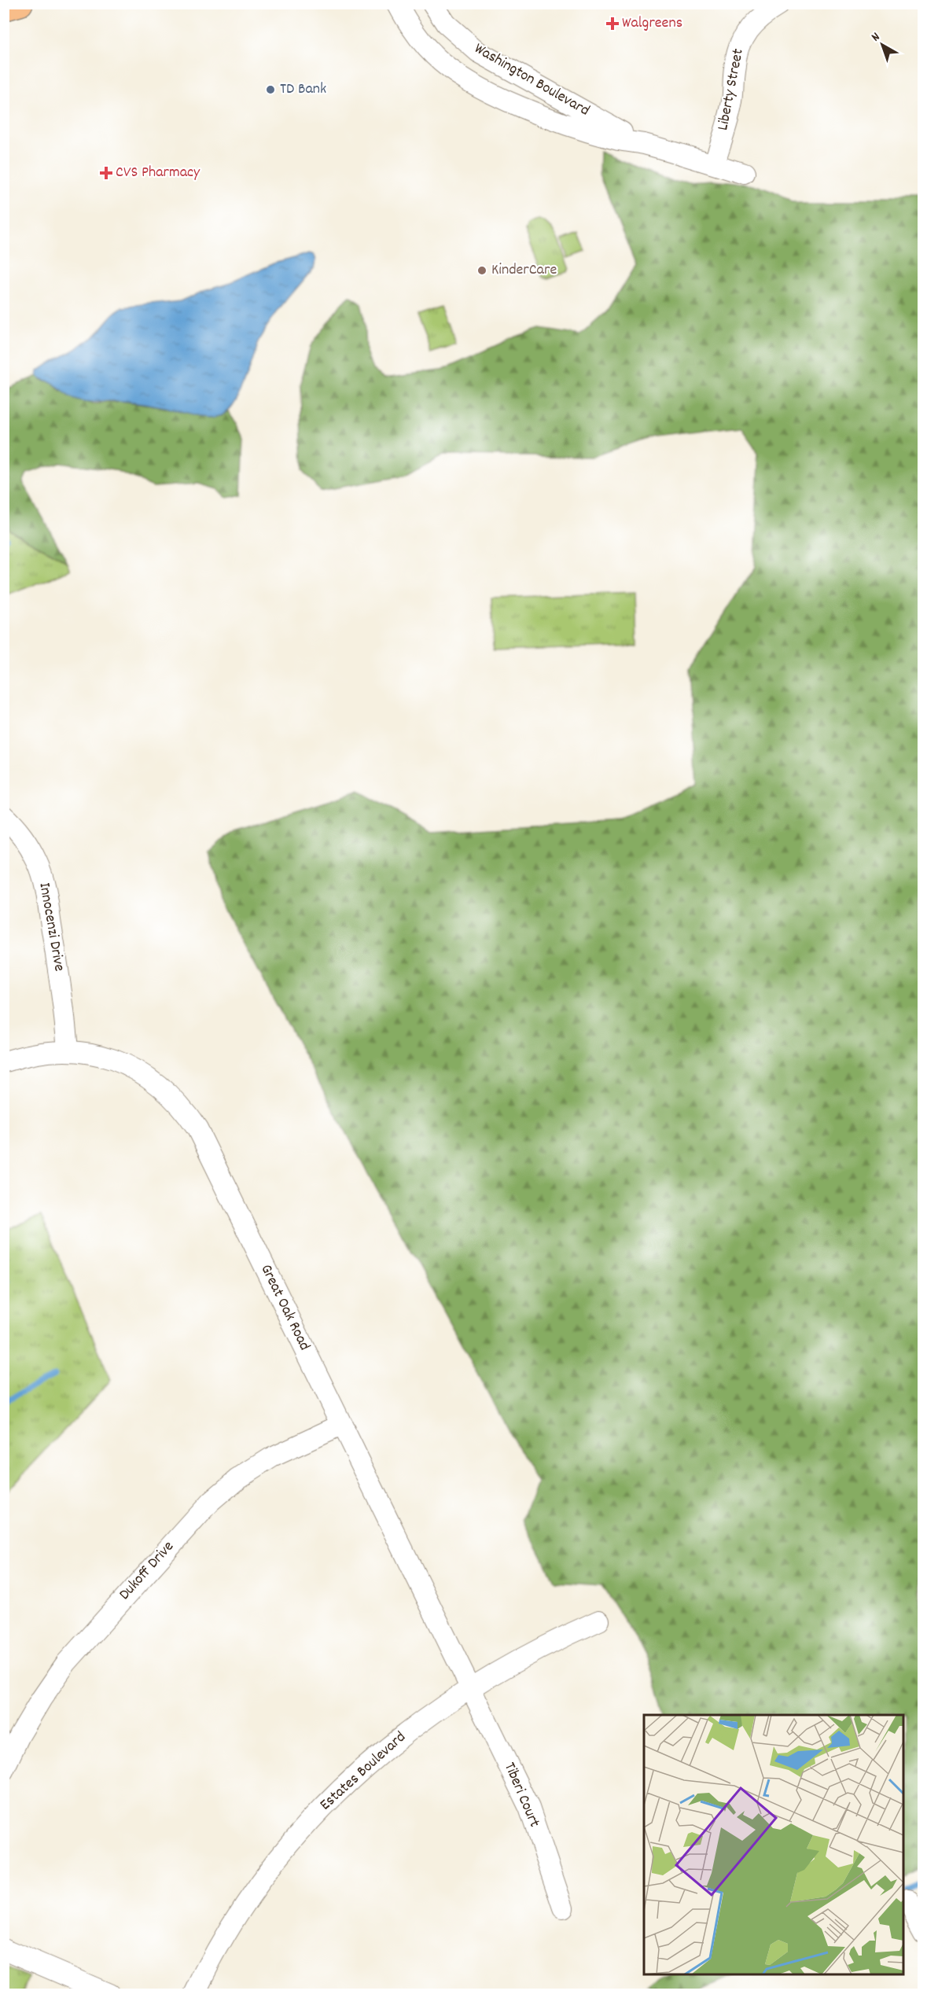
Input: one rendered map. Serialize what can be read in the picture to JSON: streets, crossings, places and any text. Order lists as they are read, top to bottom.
{
  "streets": {
    "street": [
      "Washington Boulevard",
      "Liberty Street",
      "Innocenzi Drive",
      "Great Oak Road",
      "Dukoff Drive",
      "Estates Boulevard",
      "Tiberi Court"
    ]
  },
  "crossings": [
    ["Washington Boulevard", "Liberty Street"],
    ["Innocenzi Drive", "Great Oak Road"],
    ["Great Oak Road", "Dukoff Drive"],
    ["Great Oak Road", "Estates Boulevard"],
    ["Great Oak Road", "Tiberi Court"],
    ["Estates Boulevard", "Tiberi Court"]
  ],
  "places": {
    "health": ["Walgreens", "CVS Pharmacy"],
    "other": ["TD Bank", "KinderCare"]
  },
  "north": "top left"
}
